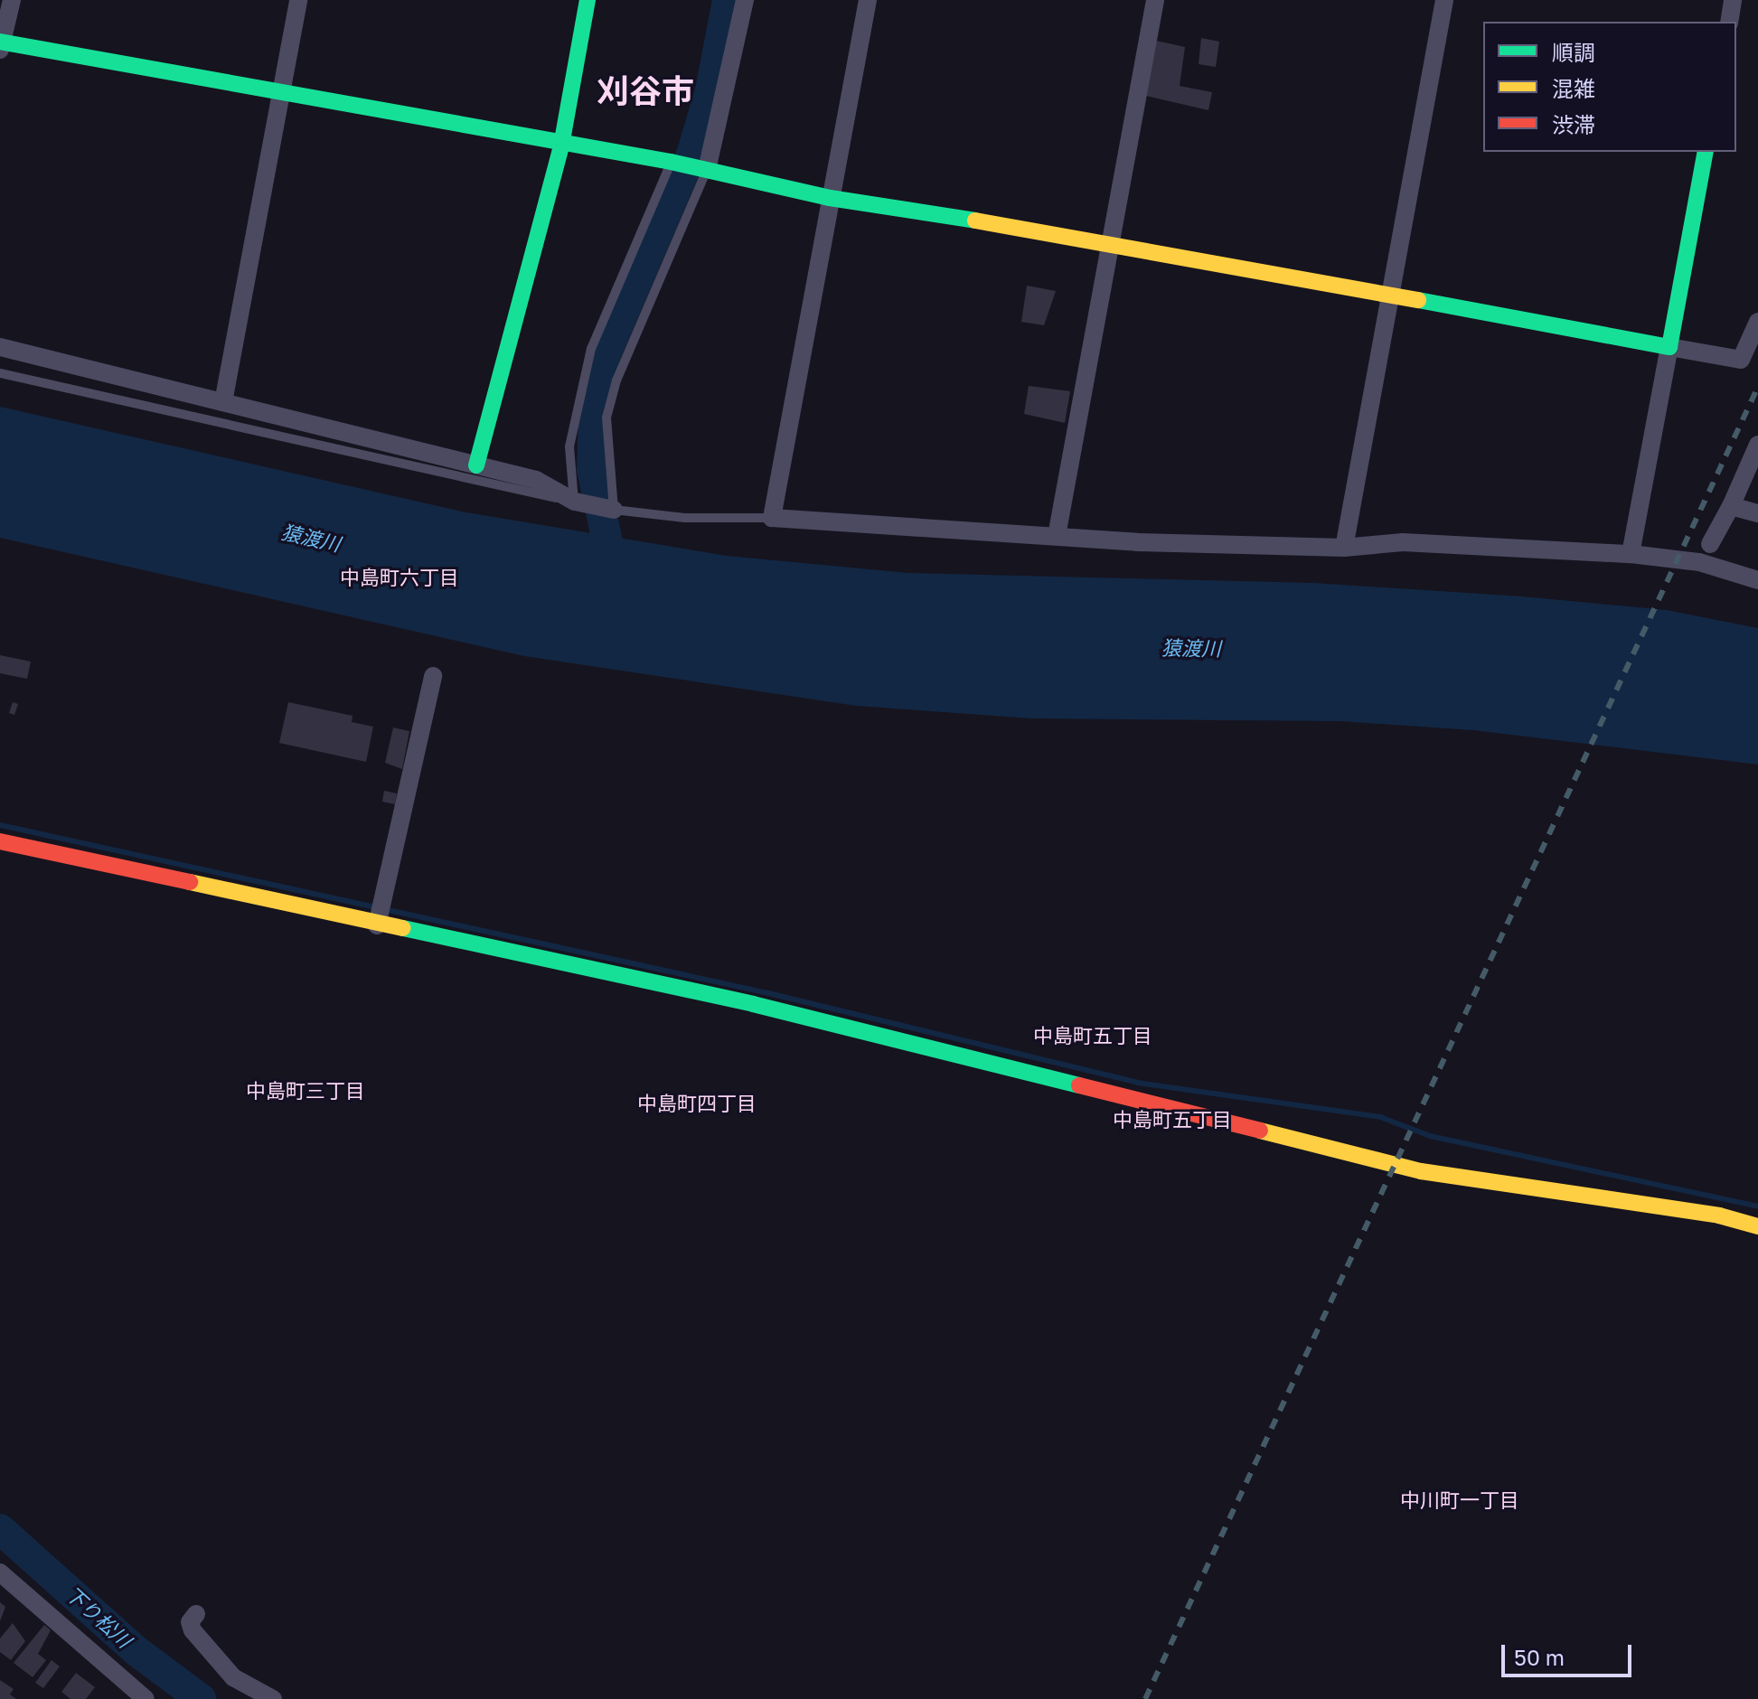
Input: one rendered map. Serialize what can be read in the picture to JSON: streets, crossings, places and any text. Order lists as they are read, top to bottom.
{
  "districts": [
    "刈谷市",
    "中島町六丁目",
    "中島町五丁目",
    "中島町三丁目",
    "中島町四丁目",
    "中島町五丁目",
    "中川町一丁目"
  ],
  "water": ["猿渡川", "下り松川"],
  "legend": ["順調", "混雑", "渋滞"],
  "scale_bar": "50 m"
}
